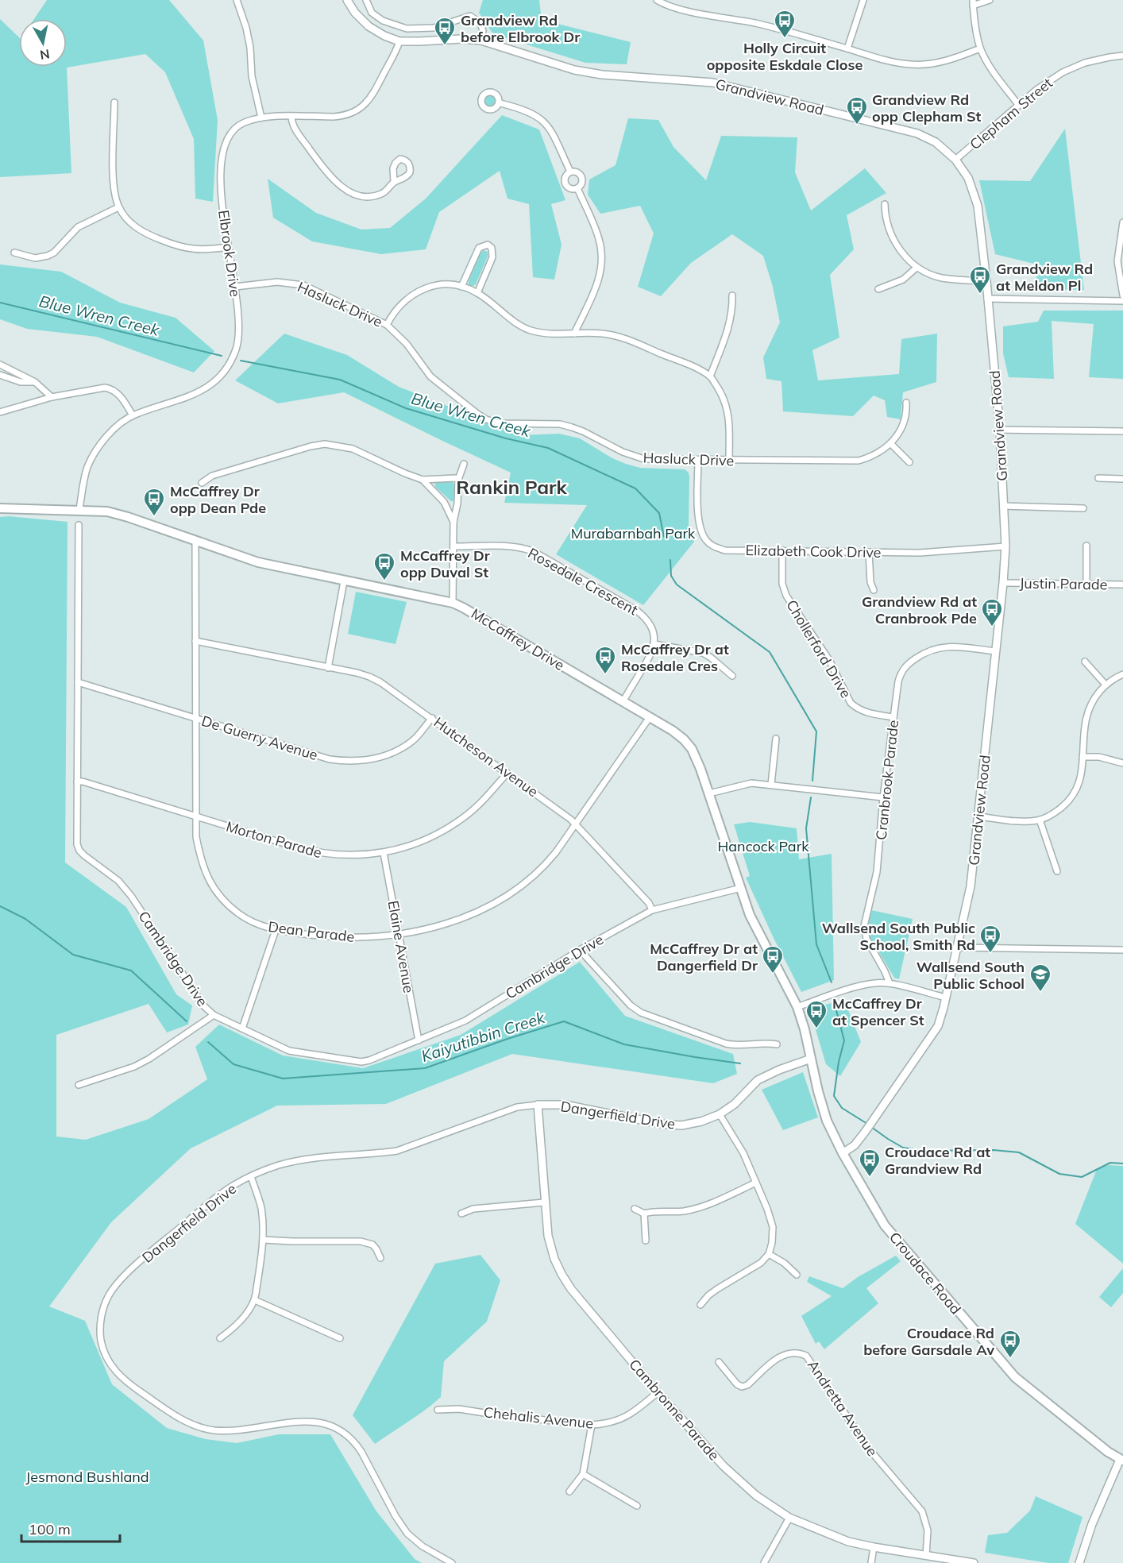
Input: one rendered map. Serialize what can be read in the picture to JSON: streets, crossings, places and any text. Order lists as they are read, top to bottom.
{
  "streets": {
    "main road": ["McCaffrey Drive", "Croudace Road"],
    "street": [
      "Grandview Road",
      "Clepham Street",
      "Elbrook Drive",
      "Hasluck Drive",
      "Elizabeth Cook Drive",
      "Rosedale Crescent",
      "Justin Parade",
      "Chollerford Drive",
      "De Guerry Avenue",
      "Hutcheson Avenue",
      "Cranbrook Parade",
      "Morton Parade",
      "Dean Parade",
      "Elaine Avenue",
      "Cambridge Drive",
      "Dangerfield Drive",
      "Andretta Avenue",
      "Cambronne Parade",
      "Chehalis Avenue"
    ]
  },
  "crossings": [
    ["Grandview Road", "Clepham Street"],
    ["Grandview Road", "Elbrook Drive"],
    ["Grandview Road", "Elizabeth Cook Drive"],
    ["Grandview Road", "Justin Parade"],
    ["Grandview Road", "Cranbrook Parade"],
    ["Grandview Road", "Croudace Road"],
    ["Elbrook Drive", "Hasluck Drive"],
    ["Elbrook Drive", "McCaffrey Drive"],
    ["Hasluck Drive", "Elizabeth Cook Drive"],
    ["Elizabeth Cook Drive", "Chollerford Drive"],
    ["McCaffrey Drive", "Dean Parade"],
    ["McCaffrey Drive", "Dangerfield Drive"],
    ["McCaffrey Drive", "Croudace Road"],
    ["Chollerford Drive", "Cranbrook Parade"],
    ["De Guerry Avenue", "Hutcheson Avenue"],
    ["De Guerry Avenue", "Dean Parade"],
    ["De Guerry Avenue", "Cambridge Drive"],
    ["Hutcheson Avenue", "Morton Parade"],
    ["Hutcheson Avenue", "Dean Parade"],
    ["Hutcheson Avenue", "Cambridge Drive"],
    ["Morton Parade", "Dean Parade"],
    ["Morton Parade", "Elaine Avenue"],
    ["Morton Parade", "Cambridge Drive"],
    ["Dean Parade", "Elaine Avenue"],
    ["Elaine Avenue", "Cambridge Drive"],
    ["Dangerfield Drive", "Croudace Road"],
    ["Dangerfield Drive", "Cambronne Parade"],
    ["Andretta Avenue", "Cambronne Parade"],
    ["Cambronne Parade", "Chehalis Avenue"]
  ],
  "districts": ["Rankin Park"],
  "water": ["Blue Wren Creek", "Kaiyutibbin Creek"],
  "parks": ["Murabarnbah Park", "Hancock Park", "Jesmond Bushland"],
  "places": {
    "bus stop": [
      "Holly Circuit opposite Eskdale Close",
      "Grandview Rd before Elbrook Dr",
      "Grandview Rd opp Clepham St",
      "Grandview Rd at Meldon Pl",
      "McCaffrey Dr opp Dean Pde",
      "McCaffrey Dr opp Duval St",
      "Grandview Rd at Cranbrook Pde",
      "McCaffrey Dr at Rosedale Cres",
      "Wallsend South Public School, Smith Rd",
      "McCaffrey Dr at Dangerfield Dr",
      "McCaffrey Dr at Spencer St",
      "Croudace Rd at Grandview Rd",
      "Croudace Rd before Garsdale Av"
    ],
    "school or university": ["Wallsend South Public School"]
  },
  "scale_bar": "100 m",
  "north": "bottom"
}
